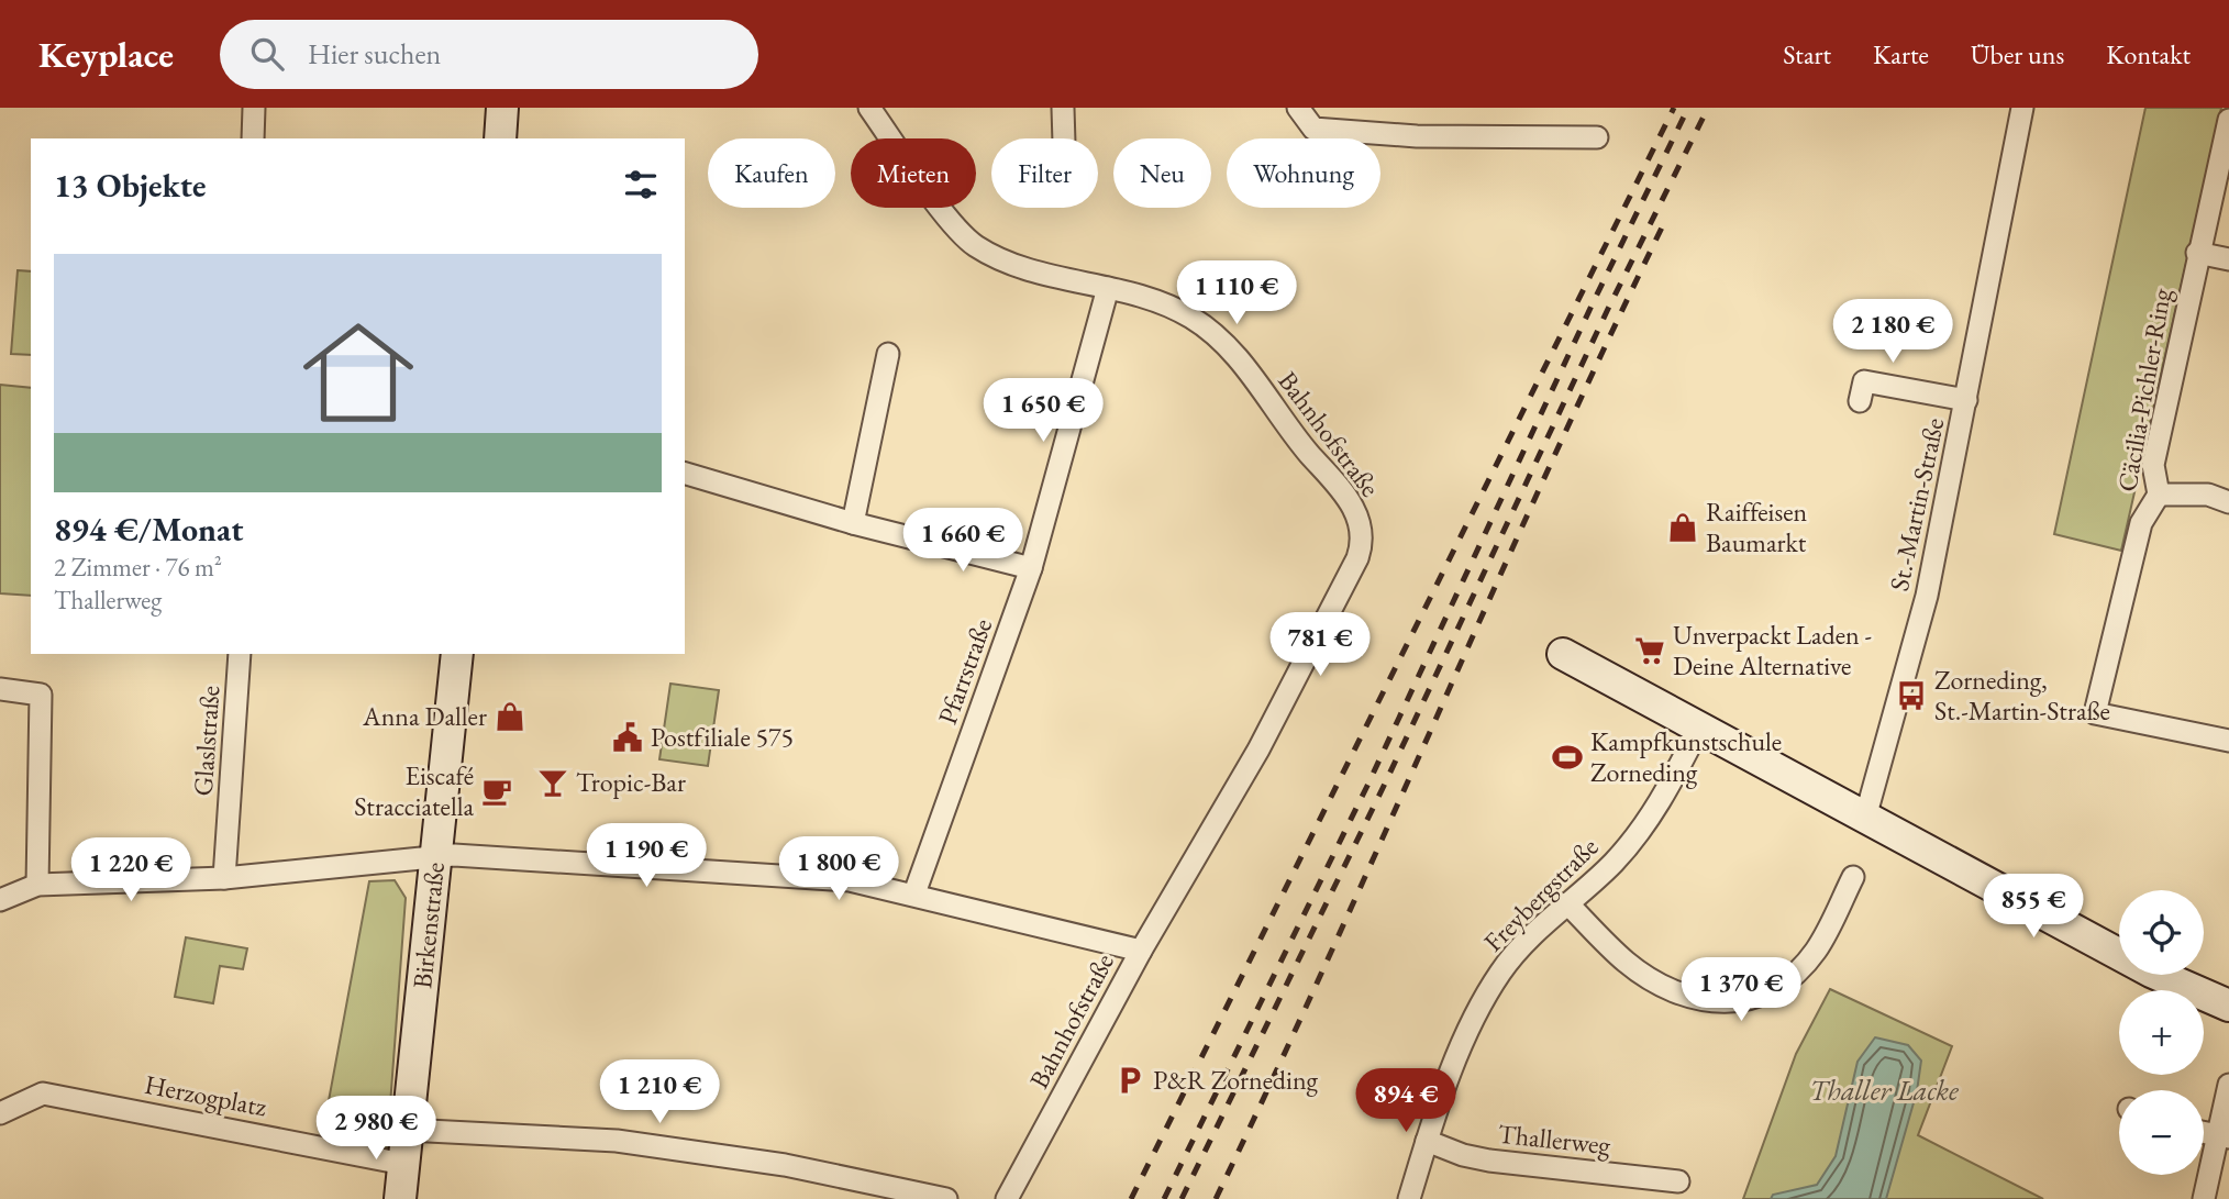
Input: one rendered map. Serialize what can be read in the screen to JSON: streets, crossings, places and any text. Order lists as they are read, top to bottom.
{
  "streets": {
    "street": [
      "Cäcilia-Pichler-Ring",
      "Bahnhofstraße",
      "St.-Martin-Straße",
      "Pfarrstraße",
      "Glaslstraße",
      "Freybergstraße",
      "Birkenstraße",
      "Herzogplatz",
      "Thallerweg"
    ]
  },
  "crossings": [
    ["Bahnhofstraße", "Pfarrstraße"],
    ["Freybergstraße", "Thallerweg"],
    ["Birkenstraße", "Herzogplatz"]
  ],
  "water": ["Thaller Lacke"],
  "places": {
    "shop": ["Raiffeisen Baumarkt", "Anna Daller"],
    "supermarket": ["Unverpackt Laden - Deine Alternative"],
    "bus stop": ["Zorneding, St.-Martin-Straße"],
    "public building": ["Postfiliale 575"],
    "sports": ["Kampfkunstschule Zorneding"],
    "bar": ["Tropic-Bar"],
    "cafe": ["Eiscafé Stracciatella"],
    "parking": ["P&R Zorneding"]
  },
  "page": {
    "header": "Keyplace",
    "search": "Hier suchen",
    "nav": [
      "Start",
      "Karte",
      "Über uns",
      "Kontakt"
    ],
    "chip": [
      "Kaufen",
      "Mieten",
      "Filter",
      "Neu",
      "Wohnung"
    ],
    "heading": "13 Objekte",
    "list": [
      {
        "name": "894 €/Monat",
        "note": "2 Zimmer · 76 m² · Thallerweg"
      }
    ],
    "price": [
      "1 110 €",
      "2 180 €",
      "1 650 €",
      "1 660 €",
      "781 €",
      "1 190 €",
      "1 800 €",
      "1 220 €",
      "855 €",
      "1 370 €",
      "1 210 €",
      "894 €",
      "2 980 €"
    ],
    "map_buttons": ["+", "−"]
  }
}
